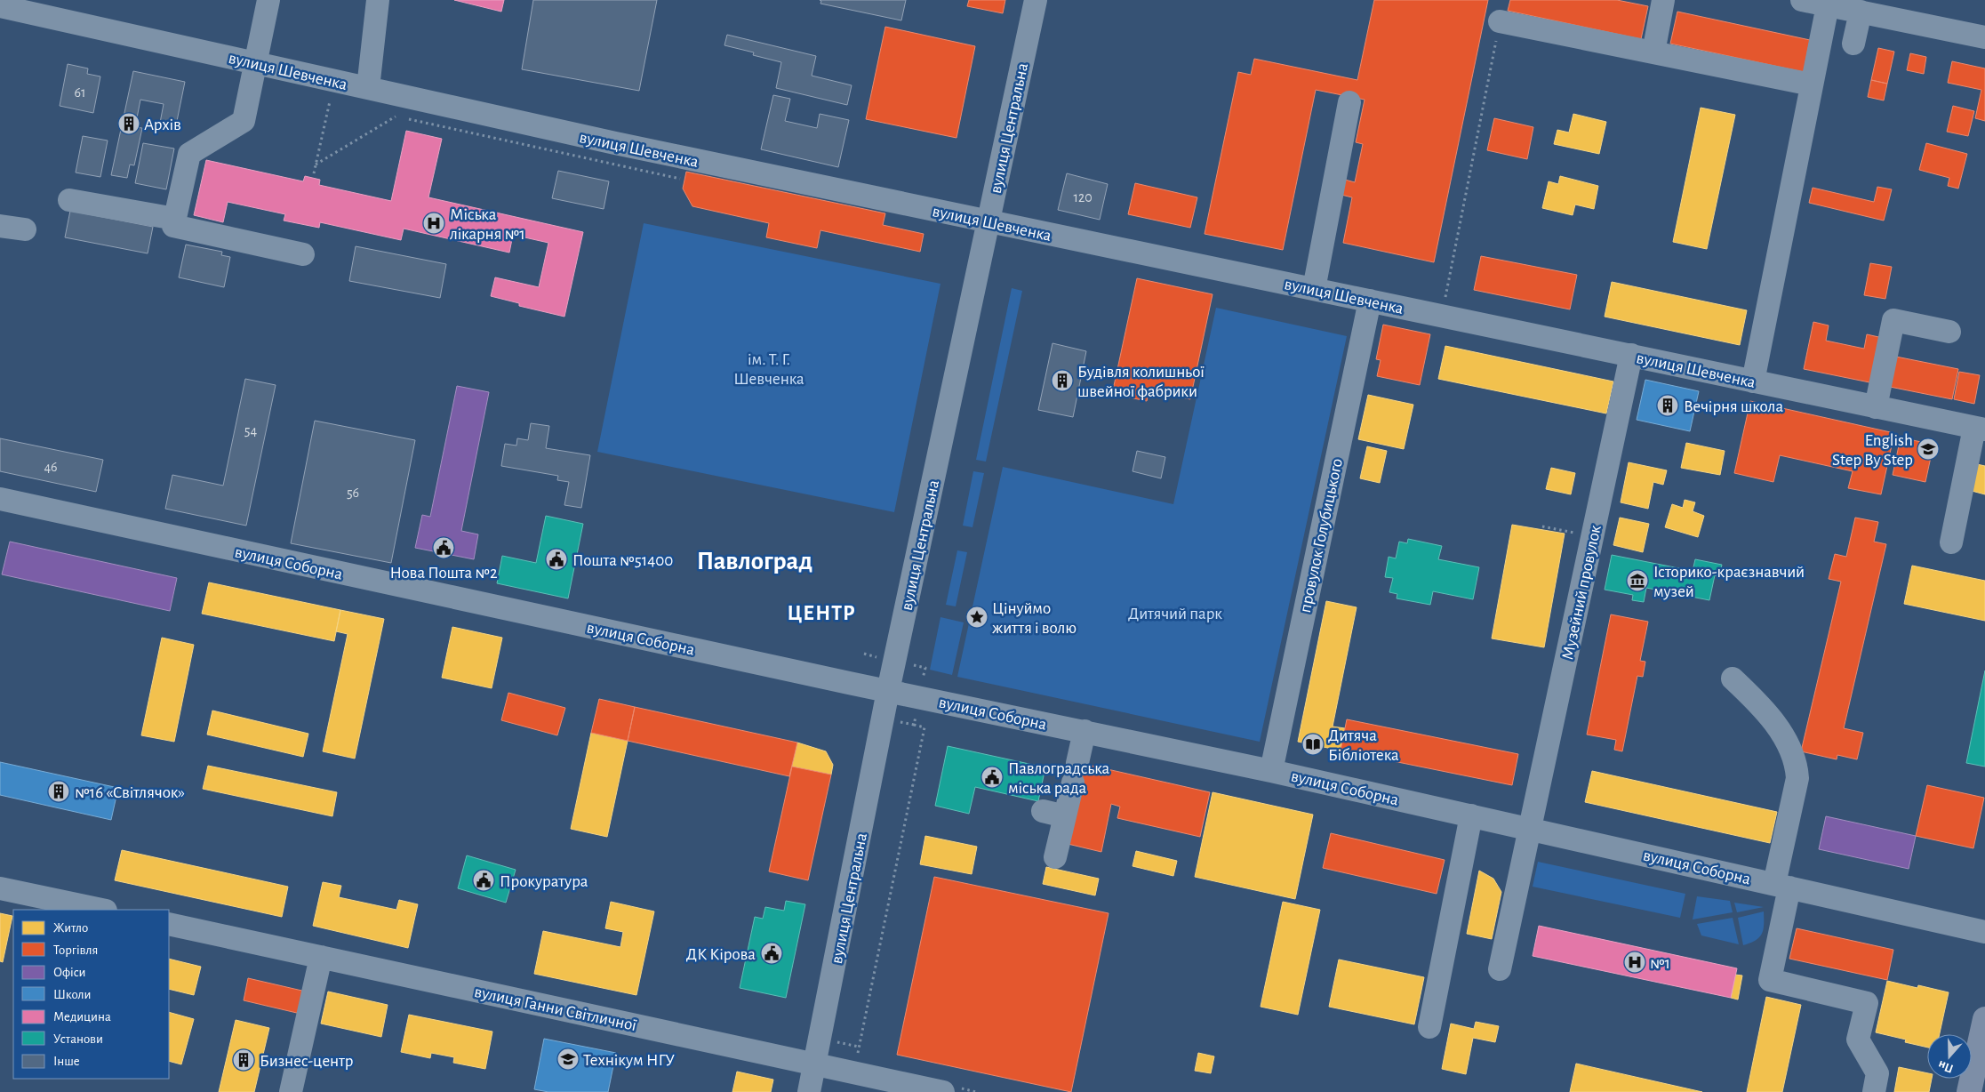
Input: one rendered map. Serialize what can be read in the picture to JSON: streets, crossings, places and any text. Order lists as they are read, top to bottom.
{
  "streets": {
    "street": [
      "вулиця Шевченка",
      "вулиця Центральна",
      "провулок Голубицького",
      "вулиця Соборна",
      "Музейний провулок",
      "вулиця Ганни Світличної"
    ]
  },
  "crossings": [
    ["вулиця Шевченка", "вулиця Центральна"],
    ["вулиця Шевченка", "провулок Голубицького"],
    ["вулиця Шевченка", "Музейний провулок"],
    ["вулиця Центральна", "вулиця Соборна"],
    ["вулиця Центральна", "вулиця Ганни Світличної"],
    ["провулок Голубицького", "вулиця Соборна"],
    ["вулиця Соборна", "Музейний провулок"]
  ],
  "districts": ["Павлоград", "ЦЕНТР"],
  "parks": ["ім. Т. Г. Шевченка", "Дитячий парк"],
  "places": {
    "building": [
      "Архів",
      "Будівля колишньої швейної фабрики",
      "Вечірня школа",
      "№16 «Світлячок»",
      "Бизнес-центр"
    ],
    "hospital": ["Міська лікарня №1", "№1"],
    "school or university": ["English Step By Step", "Технікум НГУ"],
    "public building": [
      "Нова Пошта №2",
      "Пошта №51400",
      "Павлоградська міська рада",
      "Прокуратура",
      "ДК Кірова"
    ],
    "museum": ["Історико-краєзнавчий музей"],
    "place": ["Цінуймо життя і волю"],
    "library": ["Дитяча Бiблiотека"]
  },
  "house_numbers": [
    "61",
    "120",
    "54",
    "46",
    "56"
  ],
  "legend": [
    "Житло",
    "Торгівля",
    "Офіси",
    "Школи",
    "Медицина",
    "Установи",
    "Інше"
  ],
  "north": "bottom"
}
